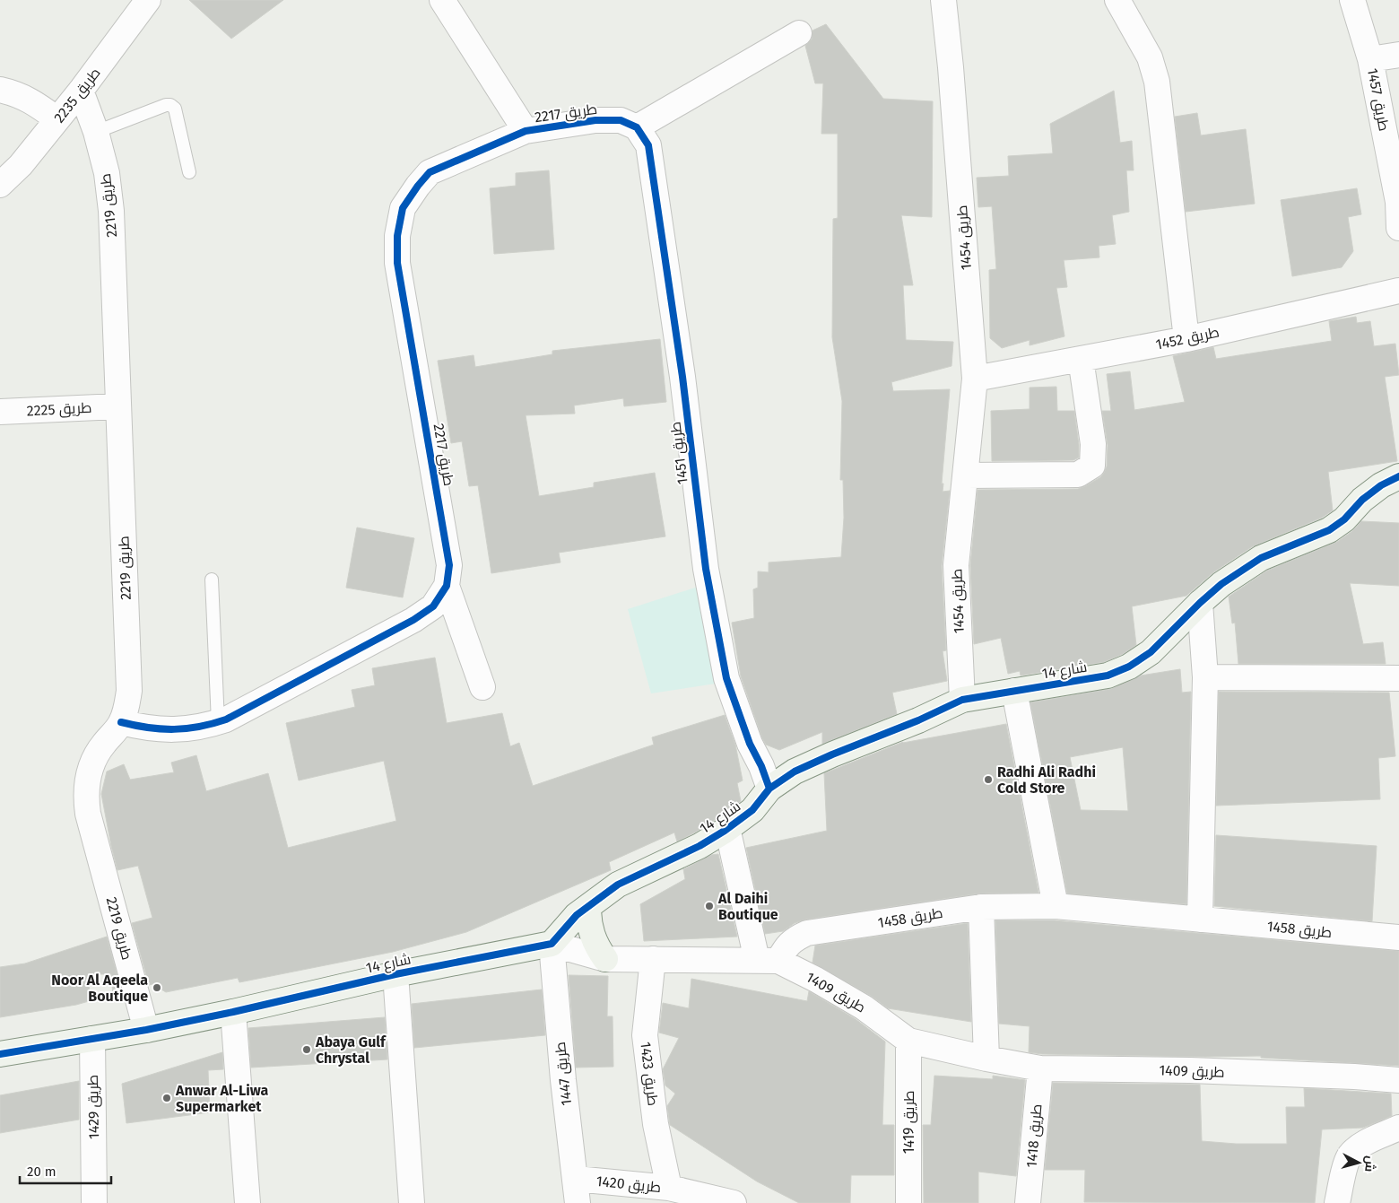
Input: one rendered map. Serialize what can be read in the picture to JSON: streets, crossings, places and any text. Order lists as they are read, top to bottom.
{
  "streets": {
    "street": [
      "طريق 2235",
      "طريق 1457",
      "طريق 2217",
      "طريق 2219",
      "طريق 1454",
      "طريق 1452",
      "طريق 2225",
      "طريق 1451",
      "شارع 14",
      "طريق 1458",
      "طريق 1409",
      "طريق 1447",
      "طريق 1423",
      "طريق 1429",
      "طريق 1419",
      "طريق 1418",
      "طريق 1420"
    ]
  },
  "crossings": [
    ["طريق 2235", "طريق 2219"],
    ["طريق 2217", "طريق 2219"],
    ["طريق 2217", "طريق 1451"],
    ["طريق 2219", "طريق 2225"],
    ["طريق 2219", "شارع 14"],
    ["طريق 1454", "طريق 1452"],
    ["طريق 1454", "شارع 14"],
    ["طريق 1451", "شارع 14"],
    ["شارع 14", "طريق 1409"],
    ["شارع 14", "طريق 1447"],
    ["شارع 14", "طريق 1429"],
    ["طريق 1458", "طريق 1409"],
    ["طريق 1409", "طريق 1447"],
    ["طريق 1409", "طريق 1423"],
    ["طريق 1409", "طريق 1419"],
    ["طريق 1409", "طريق 1418"],
    ["طريق 1447", "طريق 1420"],
    ["طريق 1423", "طريق 1420"]
  ],
  "places": [
    "Radhi Ali Radhi Cold Store",
    "Al Daihi Boutique",
    "Noor Al Aqeela Boutique",
    "Abaya Gulf Chrystal",
    "Anwar Al-Liwa Supermarket"
  ],
  "scale_bar": "20 m",
  "north": "right"
}
